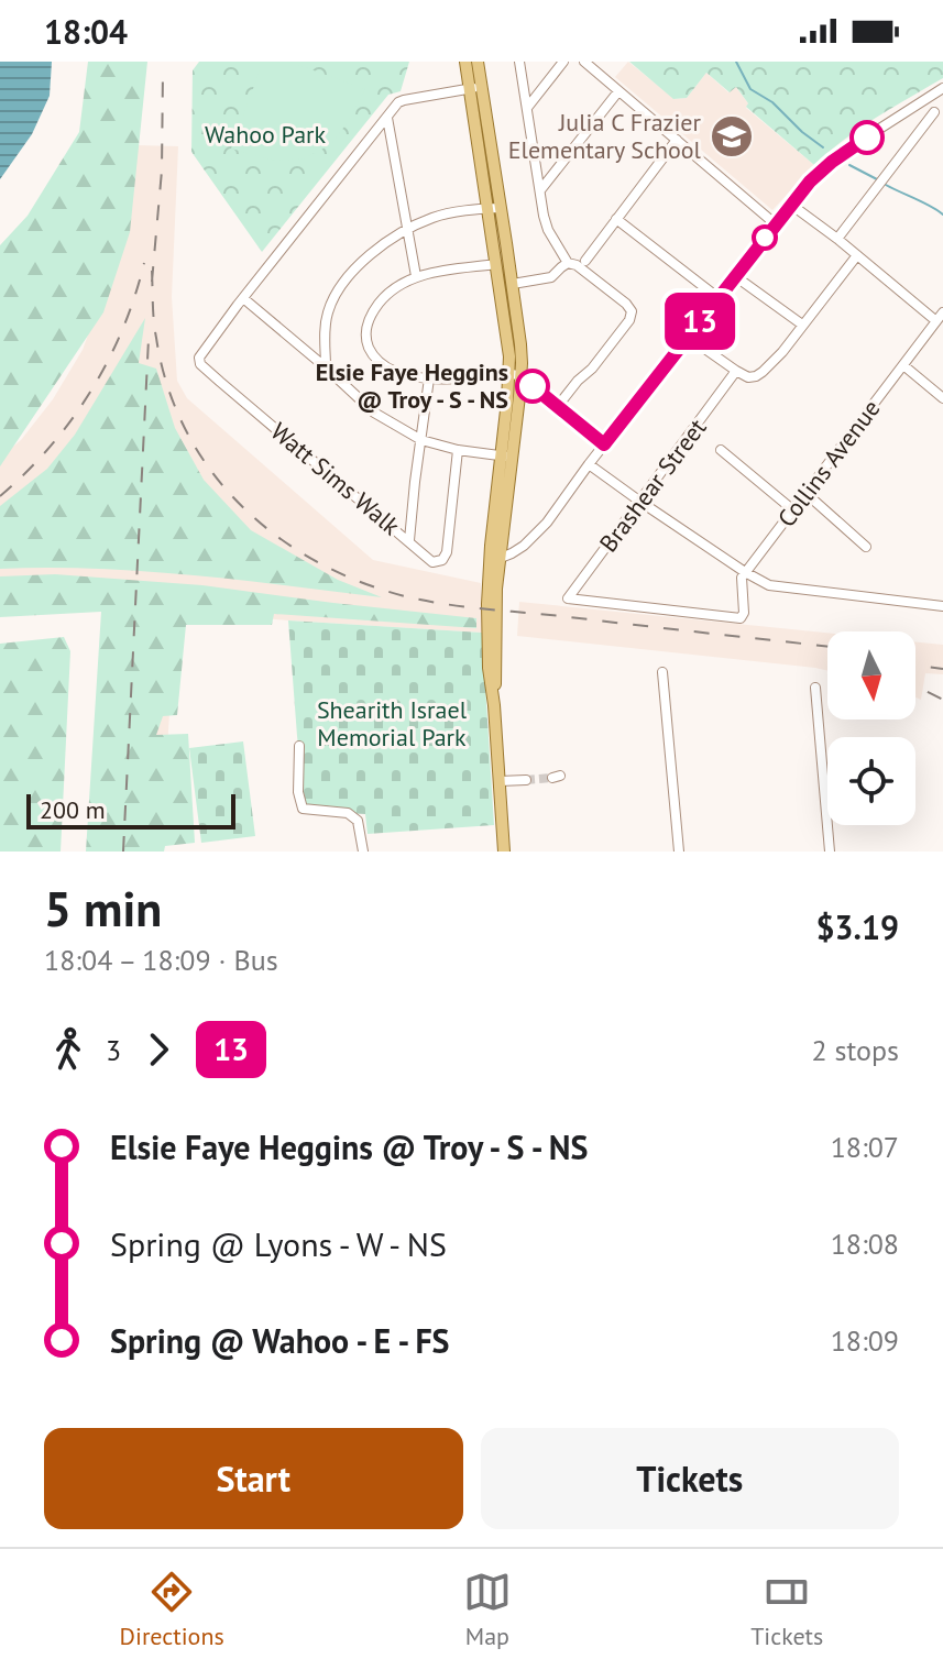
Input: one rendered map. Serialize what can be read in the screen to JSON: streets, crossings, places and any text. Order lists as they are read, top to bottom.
{
  "streets": {
    "street": ["Collins Avenue", "Watt Sims Walk", "Brashear Street"]
  },
  "crossings": [
    ["Collins Avenue", "Brashear Street"]
  ],
  "parks": ["Wahoo Park", "Shearith Israel Memorial Park"],
  "places": {
    "school or university": ["Julia C Frazier Elementary School"],
    "other": ["Elsie Faye Heggins @ Troy - S - NS"]
  },
  "lines": ["bus line 13"],
  "scale_bar": "200 m",
  "north": "bottom",
  "page": {
    "status": "18:04",
    "on_map": "13",
    "scale": "200 m",
    "heading": ["5 min", "18:04 – 18:09 · Bus", "$3.19"],
    "legs": ["3", "13", "2 stops"],
    "list": [
      {
        "name": "Elsie Faye Heggins @ Troy - S - NS",
        "value": "18:07"
      },
      {
        "name": "Spring @ Lyons - W - NS",
        "value": "18:08"
      },
      {
        "name": "Spring @ Wahoo - E - FS",
        "value": "18:09"
      }
    ],
    "buttons": ["Start", "Tickets"],
    "tabs": ["Directions", "Map", "Tickets"]
  }
}
